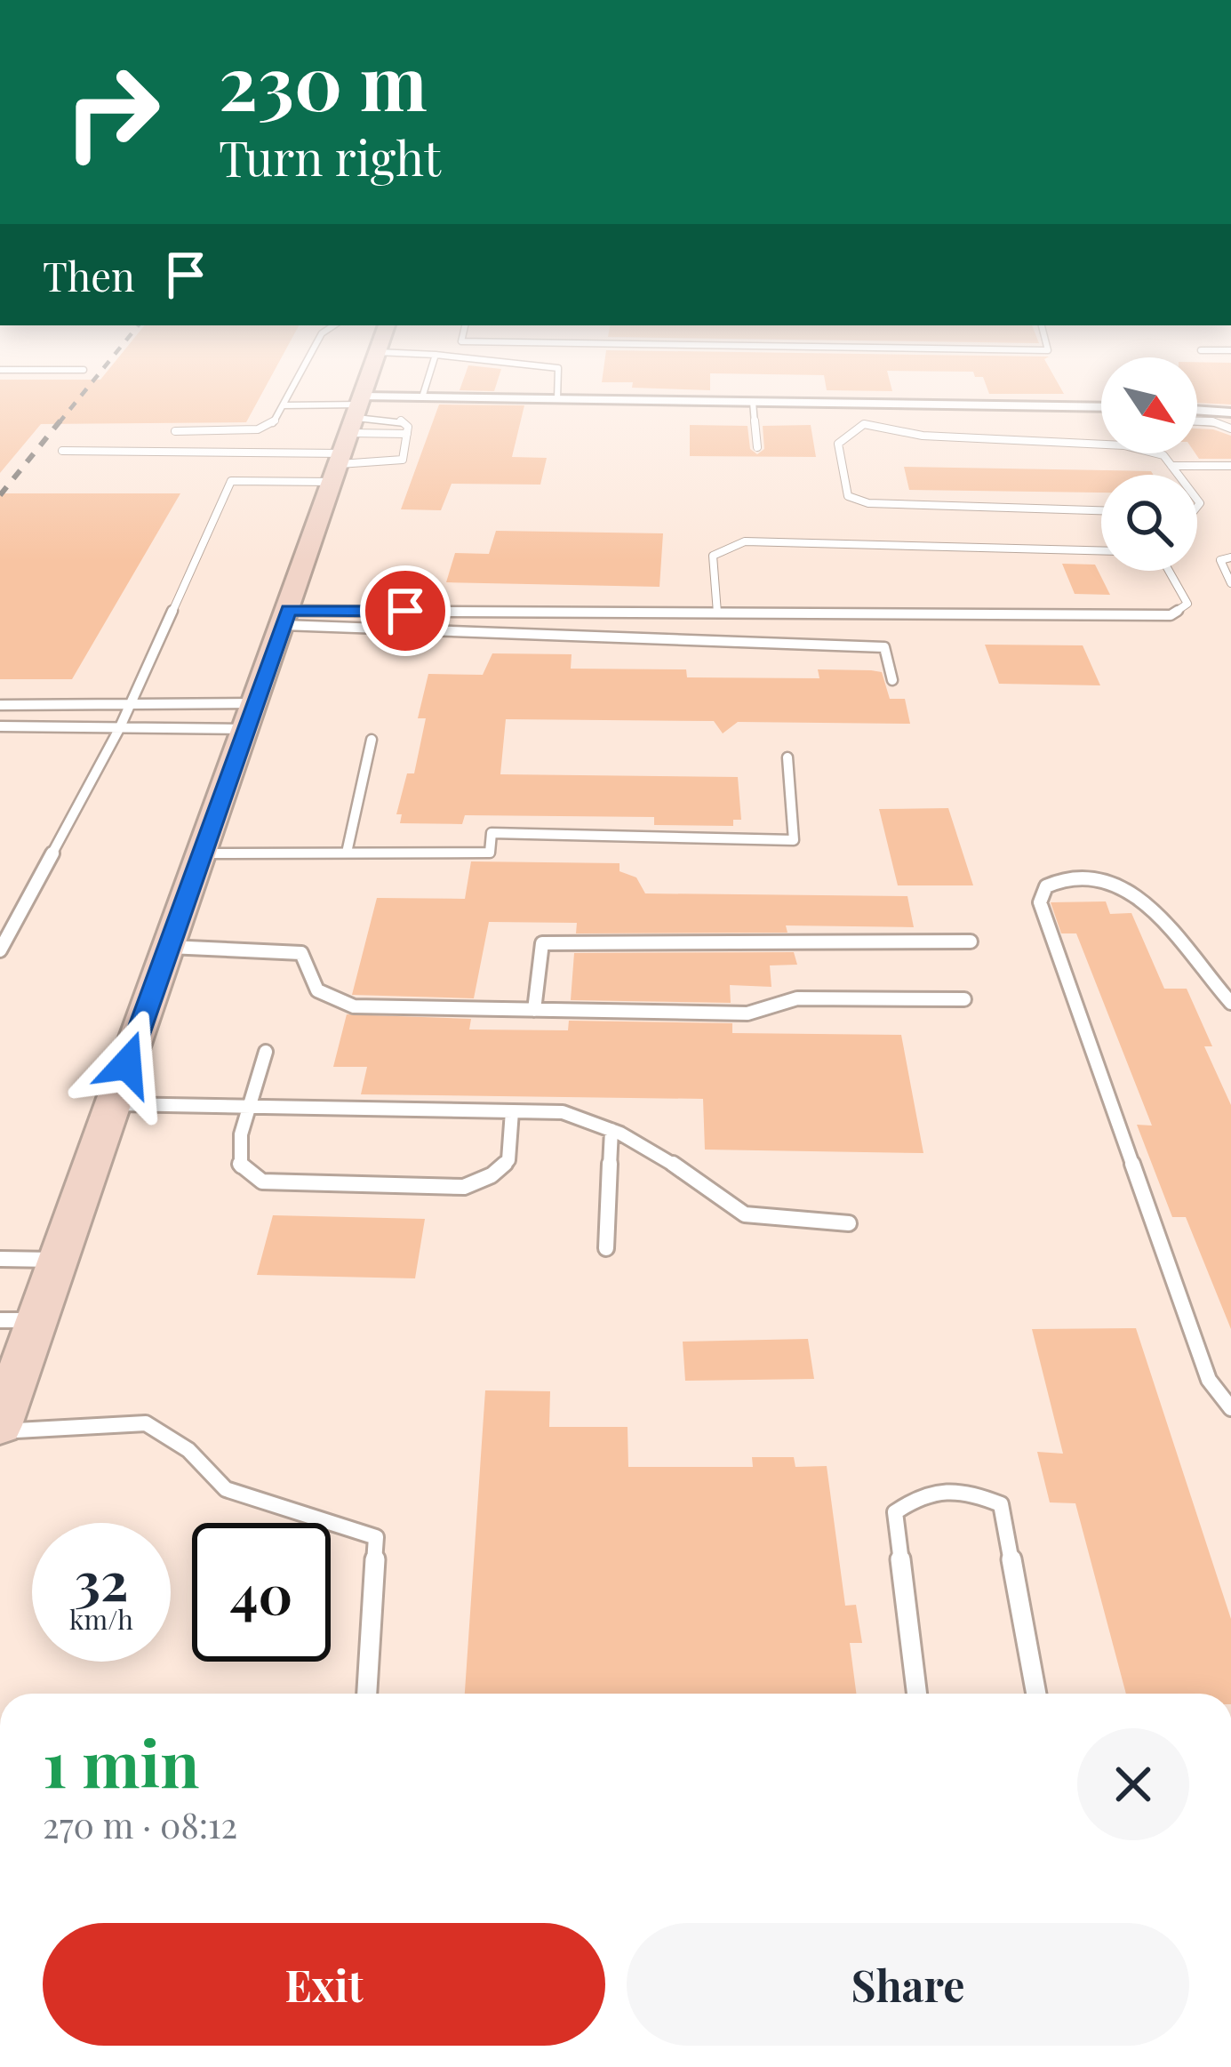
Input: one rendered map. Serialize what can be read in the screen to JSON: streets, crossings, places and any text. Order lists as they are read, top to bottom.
{
  "north": "bottom right",
  "page": {
    "turn": ["230 m", "Turn right"],
    "then": "Then",
    "speed": "32 km/h",
    "limit": "40",
    "heading": ["1 min", "270 m · 08:12"],
    "buttons": ["Exit", "Share"]
  }
}
